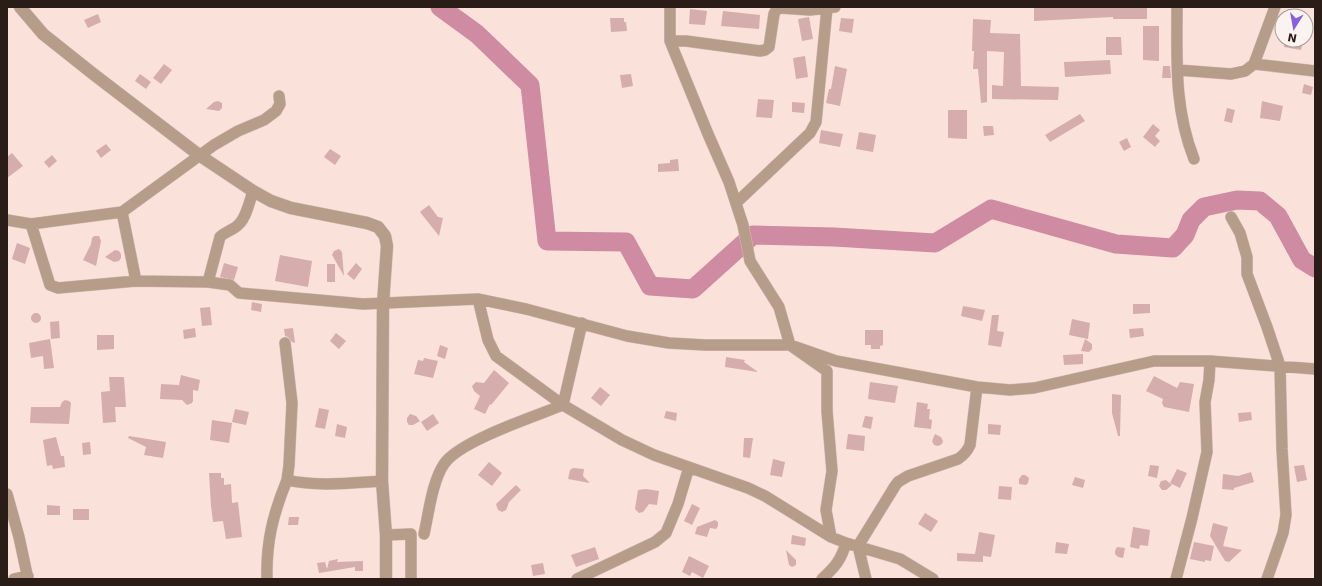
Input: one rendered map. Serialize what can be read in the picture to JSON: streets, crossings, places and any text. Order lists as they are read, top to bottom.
{
  "north": "bottom"
}
